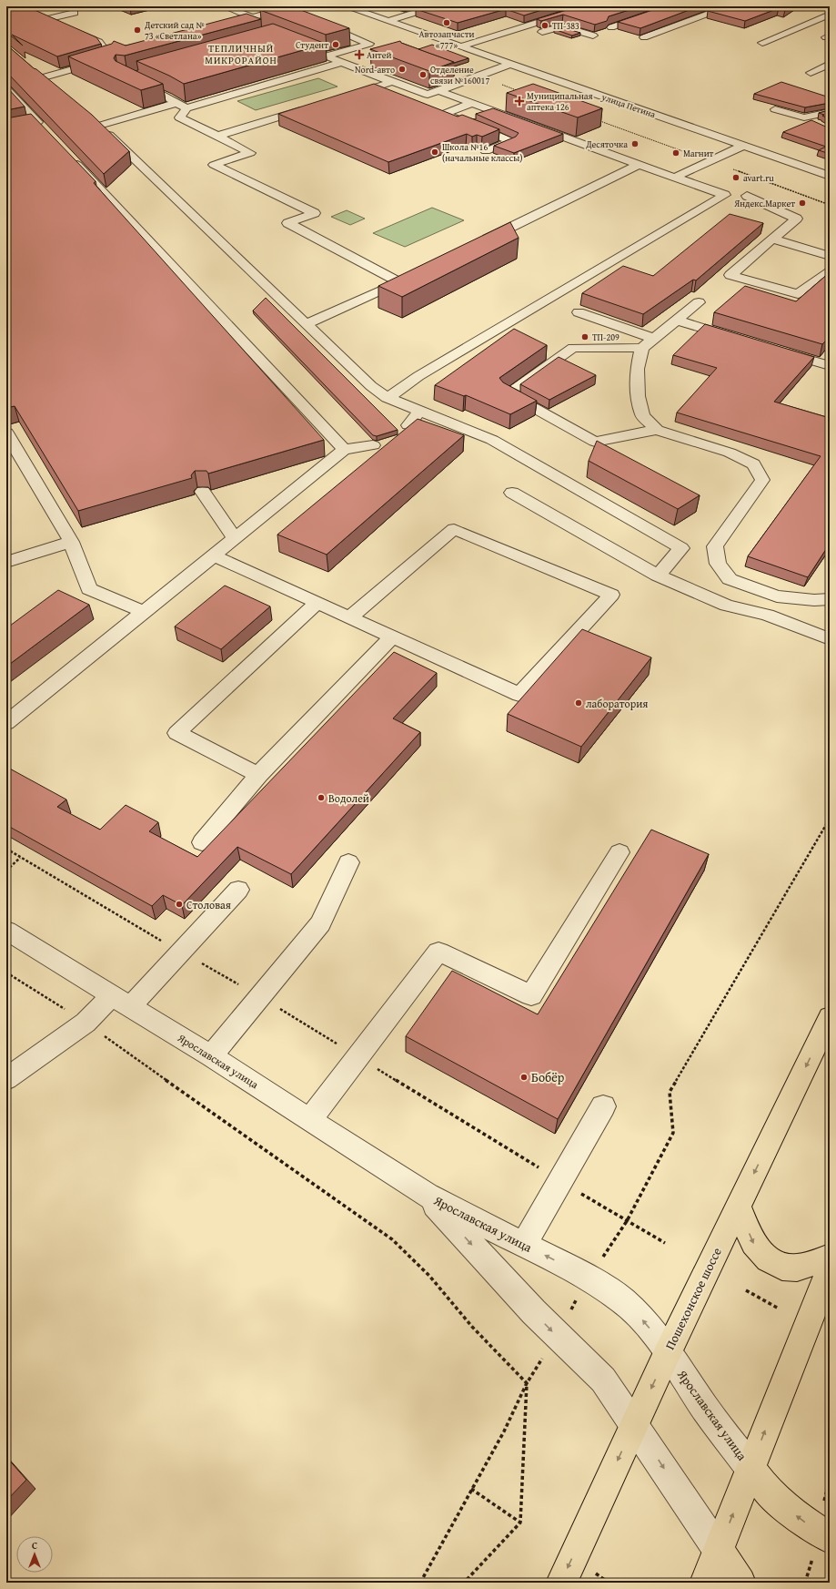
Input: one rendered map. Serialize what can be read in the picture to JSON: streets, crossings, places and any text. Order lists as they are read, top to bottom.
{
  "streets": {
    "main road": ["Ярославская улица", "Пошехонское шоссе"],
    "street": ["улица Петина"]
  },
  "crossings": [
    ["Ярославская улица", "Пошехонское шоссе"]
  ],
  "districts": ["ТЕПЛИЧНЫЙ МИКРОРАЙОН"],
  "places": {
    "other": [
      "Автозапчасти «777»",
      "ТП-383",
      "Детский сад № 73 «Светлана»",
      "Студент",
      "Nord-авто",
      "Отделение связи №160017",
      "Десяточка",
      "Школа №16 (начальные классы)",
      "Магнит",
      "avart.ru",
      "Яндекс.Маркет",
      "ТП-209",
      "лаборатория",
      "Водолей",
      "Столовая",
      "Бобёр"
    ],
    "health": ["Антей", "Муниципальная аптека 126"]
  },
  "north": "top"
}
